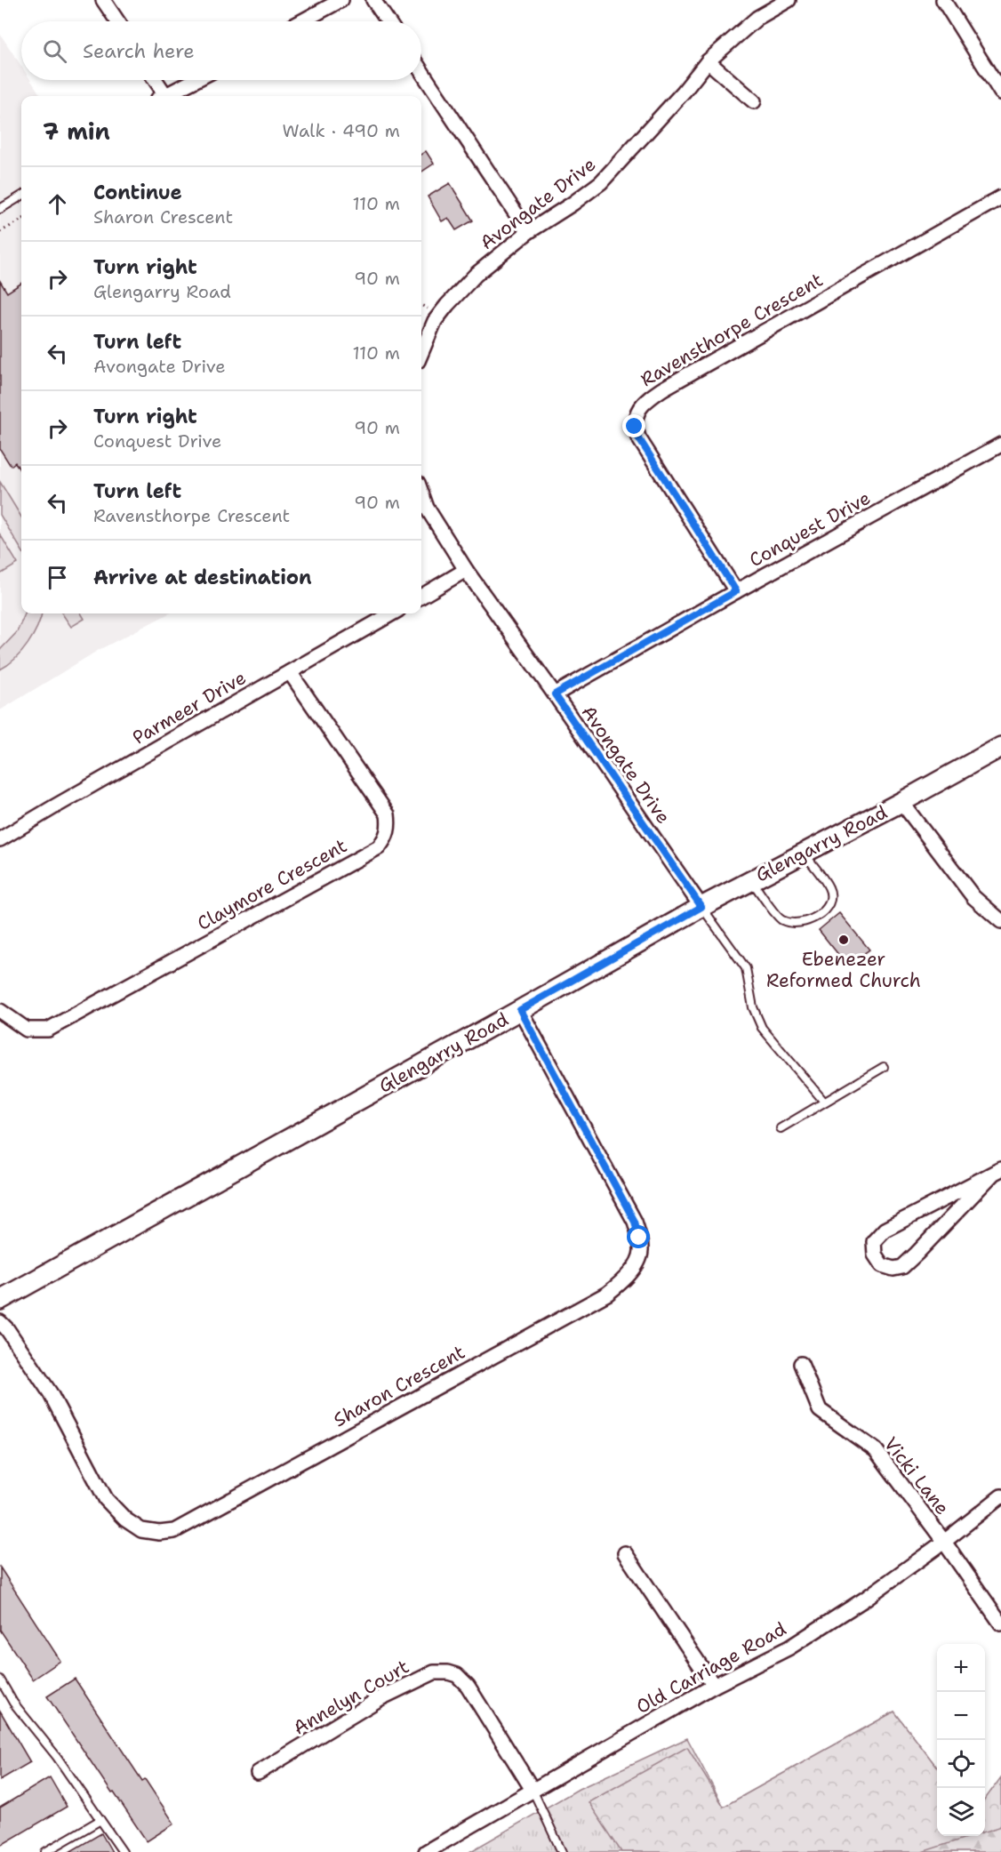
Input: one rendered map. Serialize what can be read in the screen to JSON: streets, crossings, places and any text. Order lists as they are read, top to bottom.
{
  "streets": {
    "street": [
      "Avongate Drive",
      "Ravensthorpe Crescent",
      "Conquest Drive",
      "Parmeer Drive",
      "Glengarry Road",
      "Claymore Crescent",
      "Sharon Crescent",
      "Vicki Lane",
      "Old Carriage Road",
      "Annelyn Court"
    ]
  },
  "crossings": [
    ["Avongate Drive", "Conquest Drive"],
    ["Avongate Drive", "Glengarry Road"],
    ["Ravensthorpe Crescent", "Conquest Drive"],
    ["Parmeer Drive", "Claymore Crescent"],
    ["Glengarry Road", "Sharon Crescent"],
    ["Vicki Lane", "Old Carriage Road"],
    ["Old Carriage Road", "Annelyn Court"]
  ],
  "places": ["Ebenezer Reformed Church"],
  "page": {
    "search": "Search here",
    "heading": ["7 min", "Walk · 490 m"],
    "list": [
      ["Continue", "Sharon Crescent", "110 m"],
      ["Turn right", "Glengarry Road", "90 m"],
      ["Turn left", "Avongate Drive", "110 m"],
      ["Turn right", "Conquest Drive", "90 m"],
      ["Turn left", "Ravensthorpe Crescent", "90 m"],
      "Arrive at destination"
    ],
    "map_buttons": ["+", "−"]
  }
}
